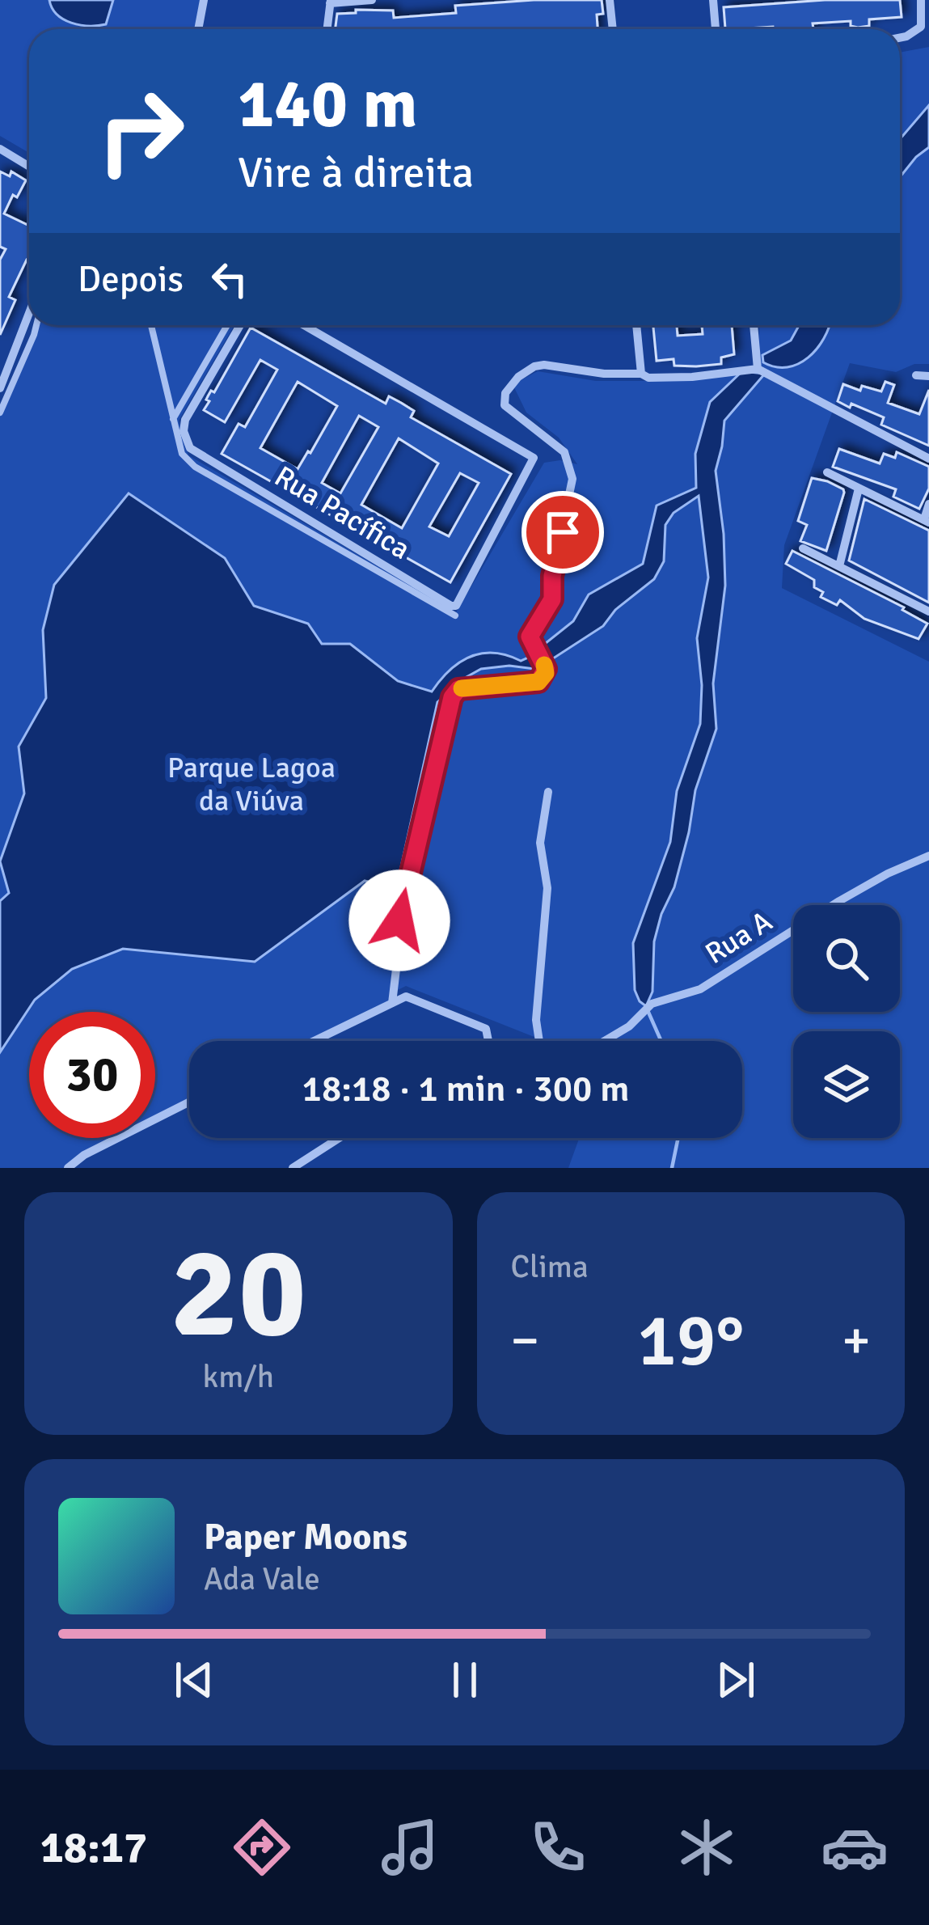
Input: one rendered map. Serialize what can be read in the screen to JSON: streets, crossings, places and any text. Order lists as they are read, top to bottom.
{
  "streets": {
    "street": ["Rua Pacífica", "Rua A"]
  },
  "parks": ["Parque Lagoa da Viúva"],
  "page": {
    "turn": ["140 m", "Vire à direita"],
    "then": "Depois",
    "limit": "30",
    "trip": "18:18 · 1 min · 300 m",
    "tile": [
      ["20", "km/h"],
      "Clima"
    ],
    "heat": ["−", "19°", "+"],
    "song": ["Paper Moons", "Ada Vale"],
    "tabs": "18:17"
  }
}
